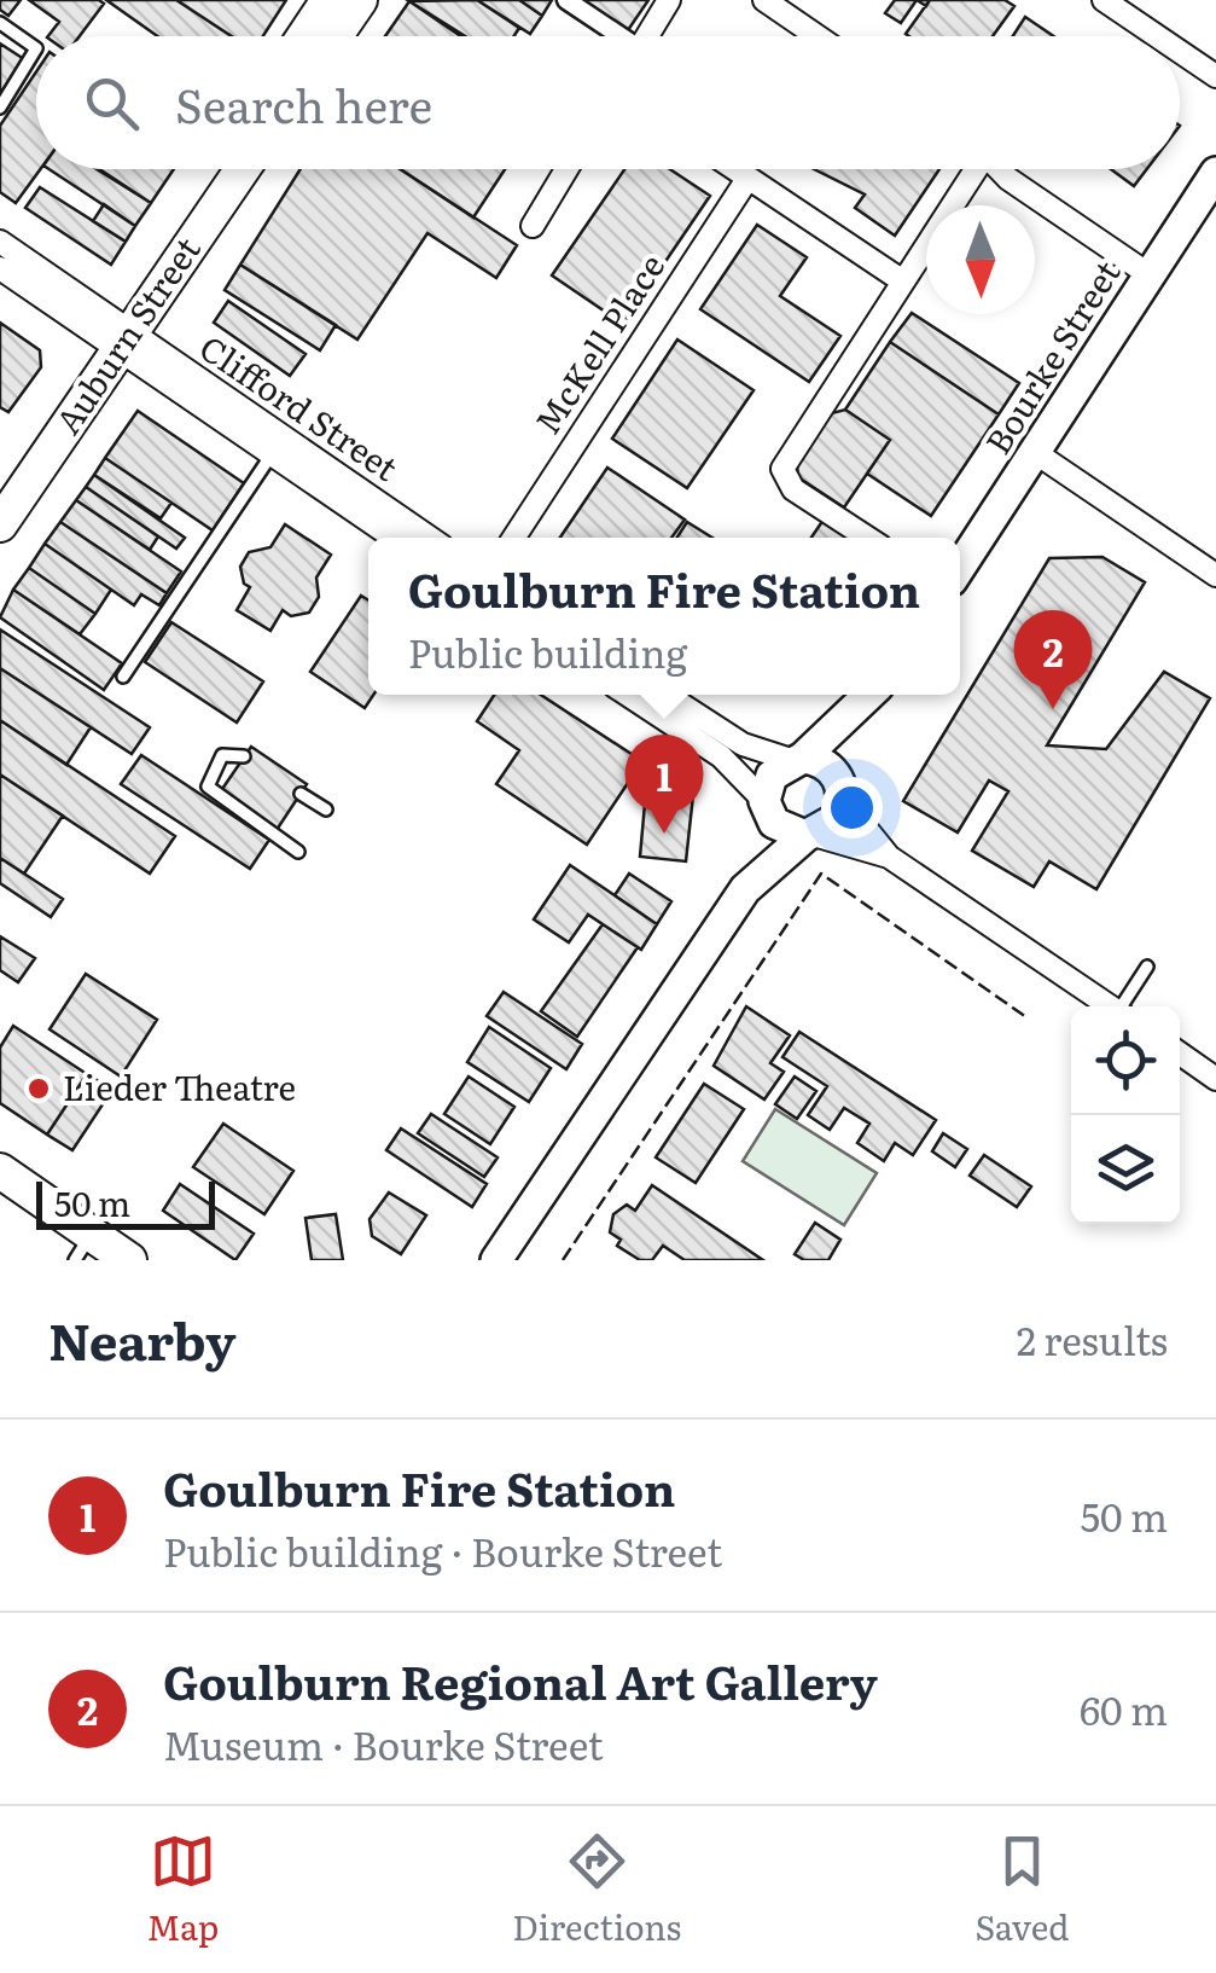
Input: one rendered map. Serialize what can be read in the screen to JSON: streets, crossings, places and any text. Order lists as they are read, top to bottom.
{
  "streets": {
    "main road": ["Auburn Street", "Bourke Street"],
    "street": ["McKell Place", "Clifford Street"]
  },
  "crossings": [
    ["Auburn Street", "Clifford Street"]
  ],
  "places": ["Lieder Theatre"],
  "scale_bar": "50 m",
  "north": "bottom",
  "page": {
    "search": "Search here",
    "popup": ["Goulburn Fire Station", "Public building"],
    "pins": ["2", "1"],
    "scale": "50 m",
    "heading": ["Nearby", "2 results"],
    "list": [
      {
        "mark": "1",
        "name": "Goulburn Fire Station",
        "note": "Public building · Bourke Street",
        "value": "50 m"
      },
      {
        "mark": "2",
        "name": "Goulburn Regional Art Gallery",
        "note": "Museum · Bourke Street",
        "value": "60 m"
      }
    ],
    "nav": ["Map", "Directions", "Saved"]
  }
}
